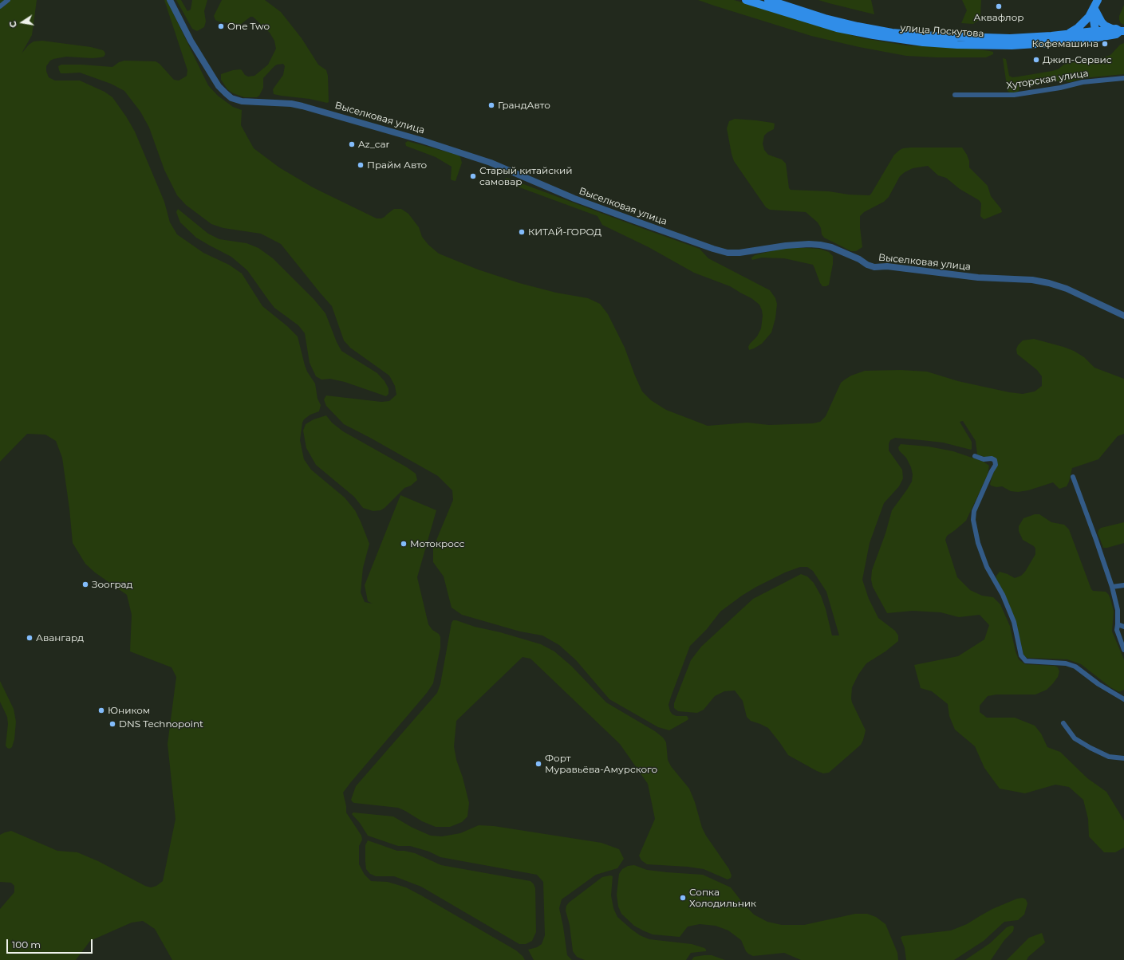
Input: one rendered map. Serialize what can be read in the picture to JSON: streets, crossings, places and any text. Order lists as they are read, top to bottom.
{
  "streets": {
    "main road": ["улица Лоскутова"],
    "street": ["Хуторская улица", "Выселковая улица"]
  },
  "places": [
    "Аквафлор",
    "One Two",
    "Кофемашина",
    "Джип-Сервис",
    "ГрандАвто",
    "Az_car",
    "Прайм Авто",
    "Старый китайский самовар",
    "КИТАЙ-ГОРОД",
    "Мотокросс",
    "Зооград",
    "Авангард",
    "Юником",
    "DNS Technopoint",
    "Форт Муравьёва-Амурского",
    "Сопка Холодильник"
  ],
  "scale_bar": "100 m",
  "north": "left"
}
